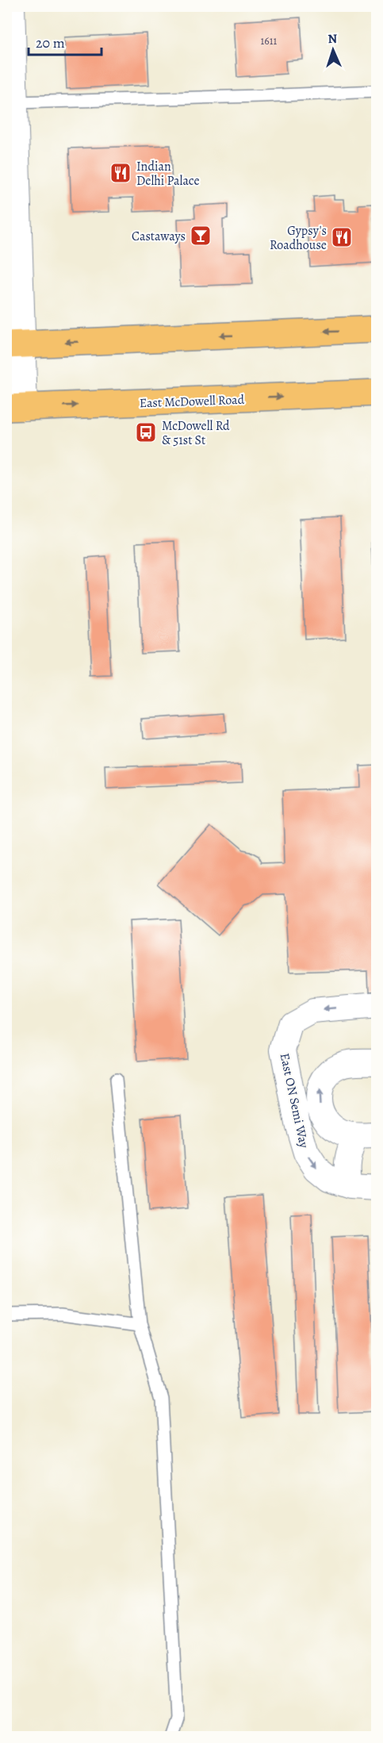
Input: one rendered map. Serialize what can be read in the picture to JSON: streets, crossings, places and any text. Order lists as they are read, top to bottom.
{
  "streets": {
    "main road": ["East McDowell Road"],
    "street": ["East ON Semi Way"]
  },
  "places": {
    "restaurant": ["Indian Delhi Palace", "Gypsy's Roadhouse"],
    "bar": ["Castaways"],
    "bus stop": ["McDowell Rd & 51st St"]
  },
  "house_numbers": ["1611"],
  "scale_bar": "20 m",
  "north": "top"
}
